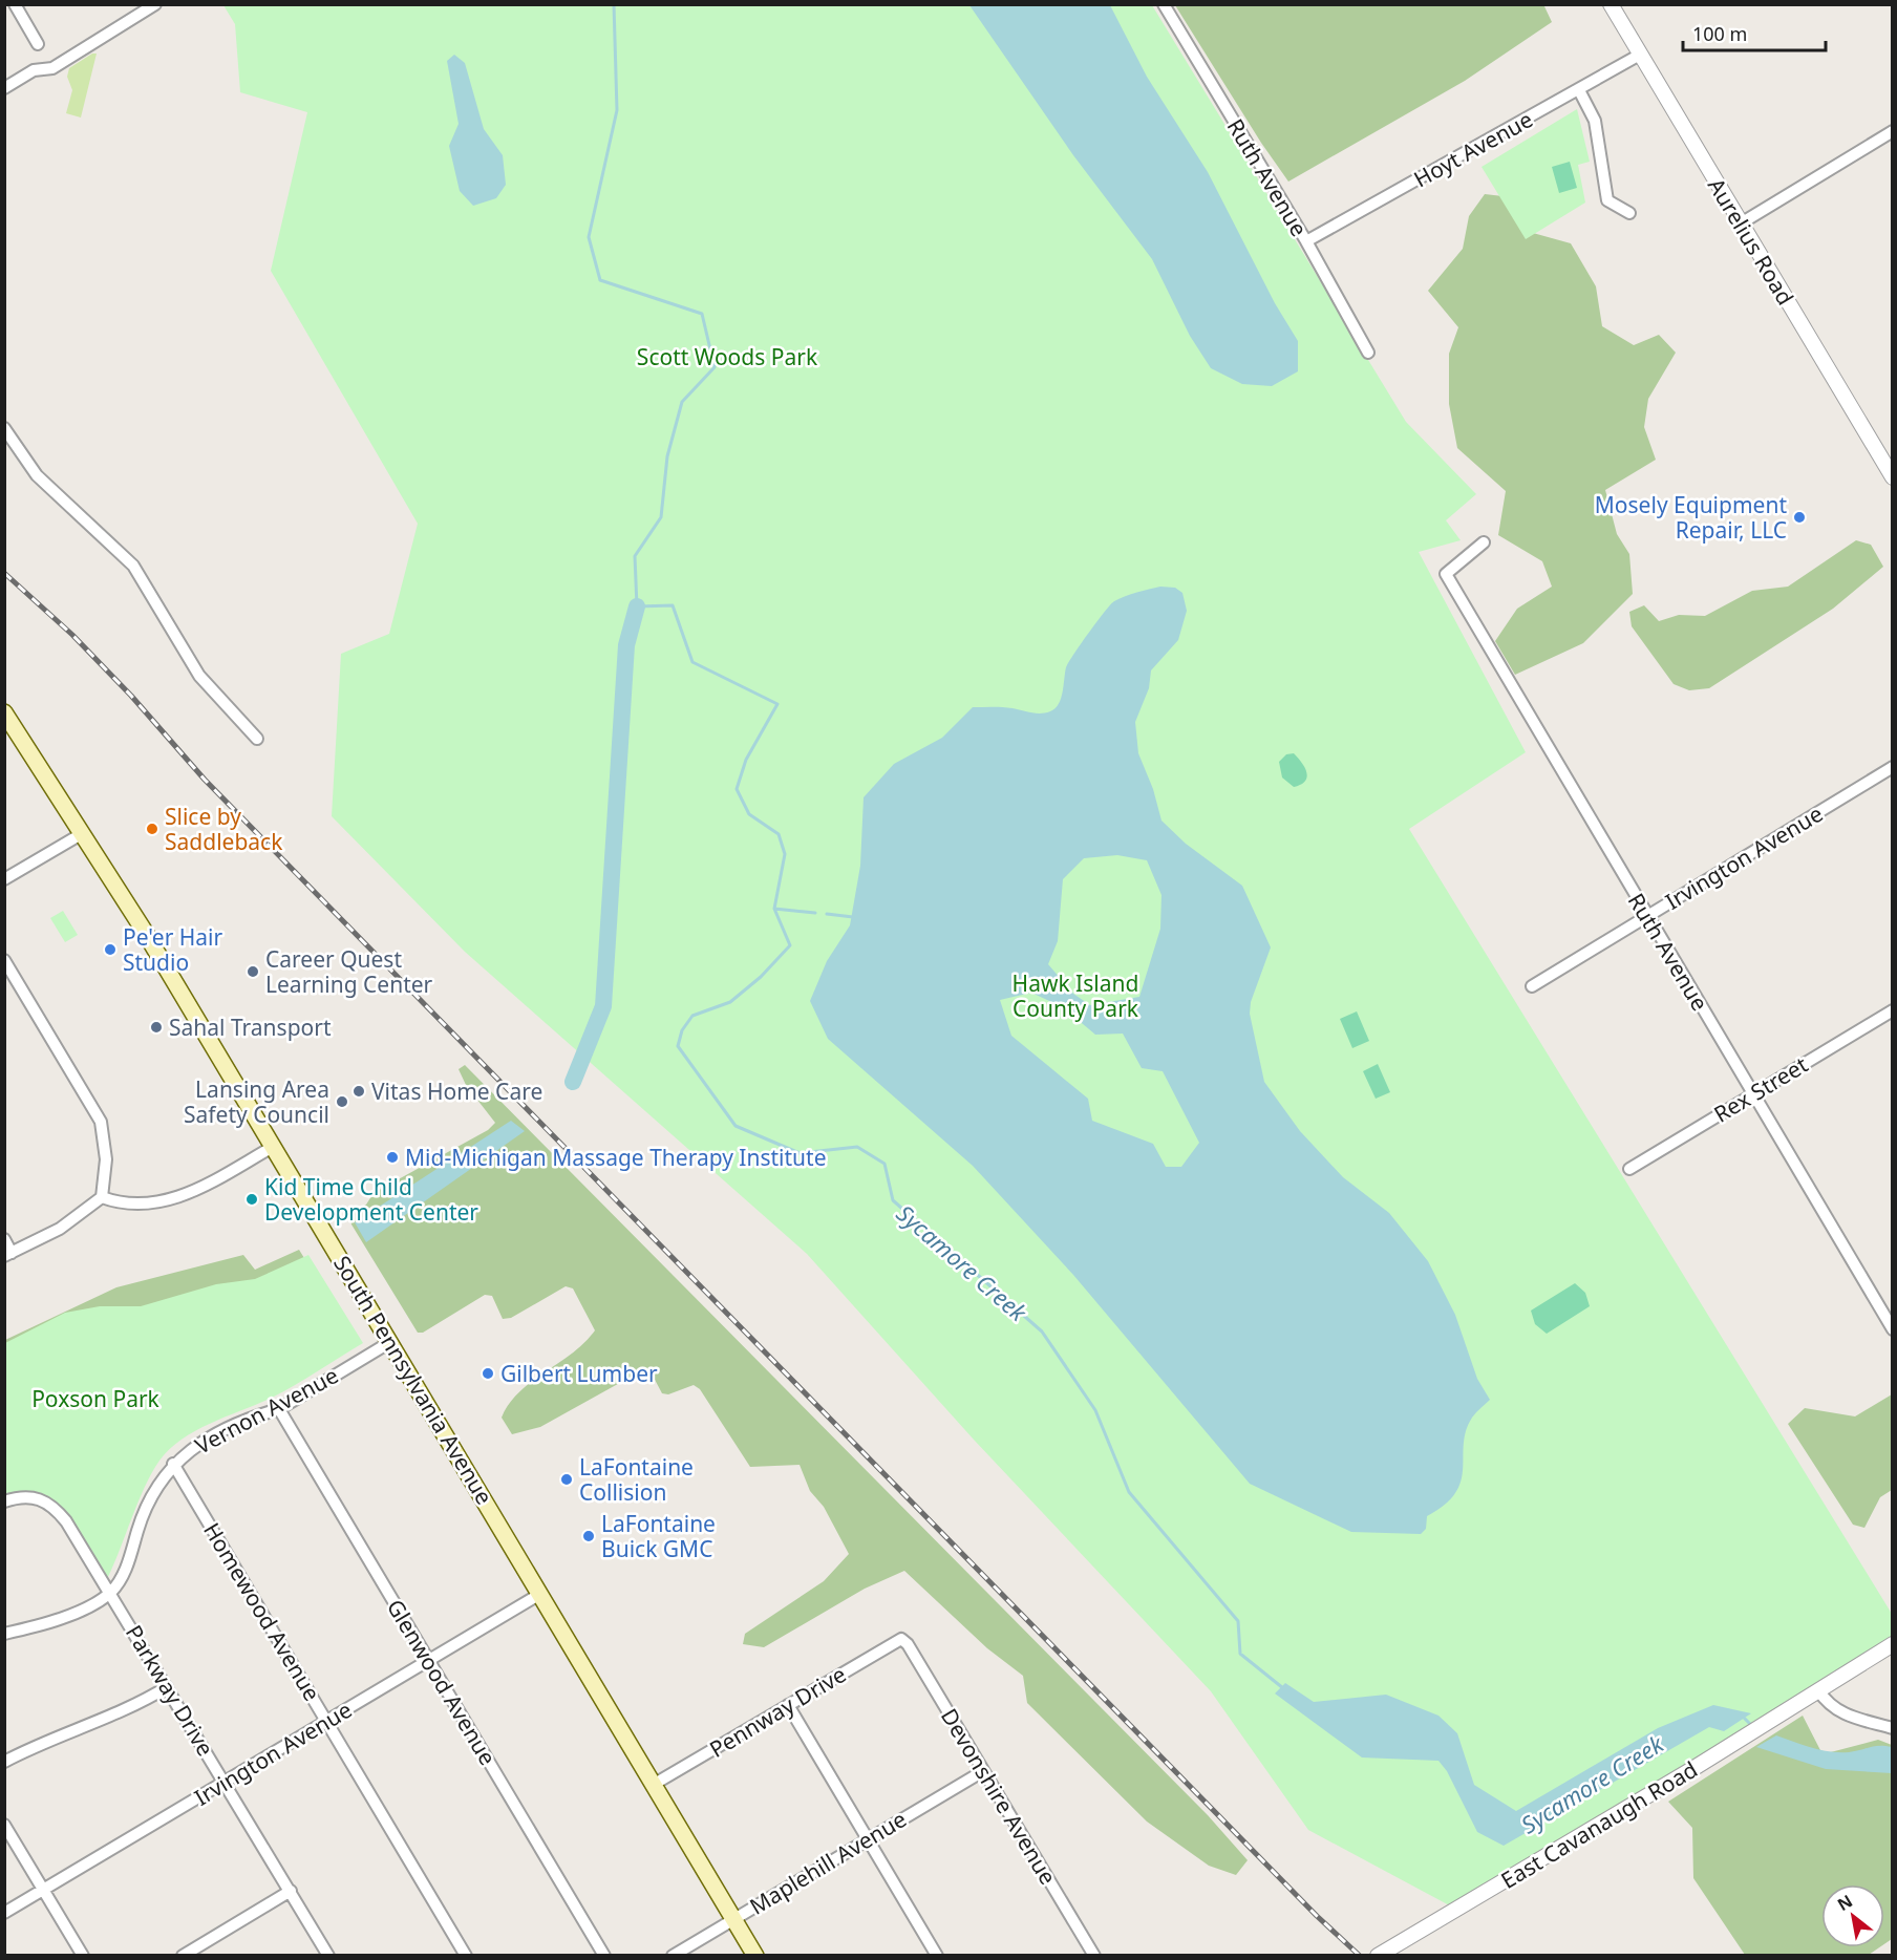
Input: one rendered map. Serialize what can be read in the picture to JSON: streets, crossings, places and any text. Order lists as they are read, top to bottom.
{
  "streets": {
    "main road": ["South Pennsylvania Avenue"],
    "street": [
      "Hoyt Avenue",
      "Ruth Avenue",
      "Aurelius Road",
      "Irvington Avenue",
      "Rex Street",
      "Vernon Avenue",
      "Homewood Avenue",
      "Glenwood Avenue",
      "Parkway Drive",
      "Pennway Drive",
      "Devonshire Avenue",
      "East Cavanaugh Road",
      "Maplehill Avenue"
    ]
  },
  "crossings": [
    ["Hoyt Avenue", "Ruth Avenue"],
    ["Hoyt Avenue", "Aurelius Road"],
    ["Ruth Avenue", "Irvington Avenue"],
    ["Ruth Avenue", "Rex Street"],
    ["Irvington Avenue", "South Pennsylvania Avenue"],
    ["Irvington Avenue", "Homewood Avenue"],
    ["Irvington Avenue", "Glenwood Avenue"],
    ["Irvington Avenue", "Parkway Drive"],
    ["South Pennsylvania Avenue", "Vernon Avenue"],
    ["South Pennsylvania Avenue", "Pennway Drive"],
    ["South Pennsylvania Avenue", "Maplehill Avenue"],
    ["Vernon Avenue", "Homewood Avenue"],
    ["Vernon Avenue", "Glenwood Avenue"],
    ["Vernon Avenue", "Parkway Drive"],
    ["Pennway Drive", "Devonshire Avenue"],
    ["Devonshire Avenue", "Maplehill Avenue"]
  ],
  "water": ["Sycamore Creek"],
  "parks": ["Scott Woods Park", "Hawk Island County Park", "Poxson Park"],
  "places": [
    "Mosely Equipment Repair, LLC",
    "Slice by Saddleback",
    "Pe'er Hair Studio",
    "Career Quest Learning Center",
    "Sahal Transport",
    "Vitas Home Care",
    "Lansing Area Safety Council",
    "Mid-Michigan Massage Therapy Institute",
    "Kid Time Child Development Center",
    "Gilbert Lumber",
    "LaFontaine Collision",
    "LaFontaine Buick GMC"
  ],
  "scale_bar": "100 m",
  "north": "top left"
}
